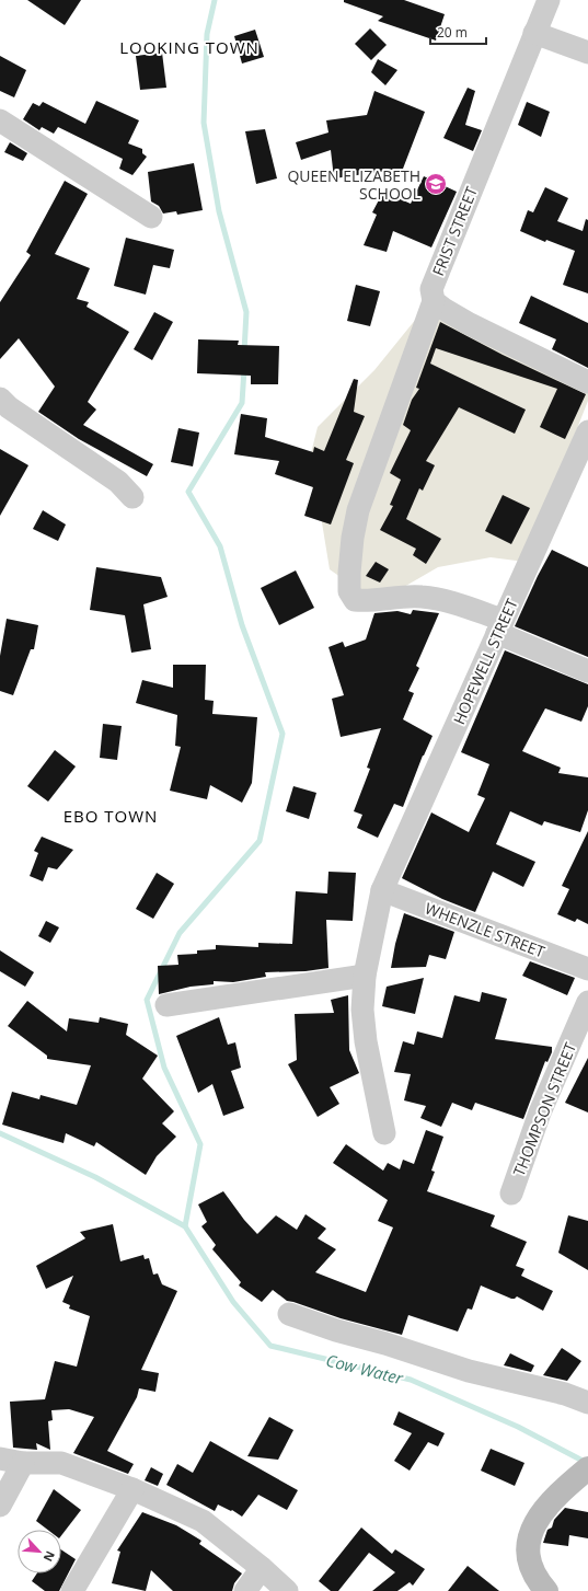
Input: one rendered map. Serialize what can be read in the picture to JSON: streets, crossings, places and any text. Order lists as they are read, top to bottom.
{
  "streets": {
    "street": [
      "FRIST STREET",
      "HOPEWELL STREET",
      "WHENZLE STREET",
      "THOMPSON STREET"
    ]
  },
  "crossings": [
    ["FRIST STREET", "HOPEWELL STREET"],
    ["HOPEWELL STREET", "WHENZLE STREET"]
  ],
  "districts": ["LOOKING TOWN", "EBO TOWN"],
  "water": ["Cow Water"],
  "places": {
    "school or university": ["QUEEN ELIZABETH SCHOOL"]
  },
  "scale_bar": "20 m",
  "north": "bottom right"
}
